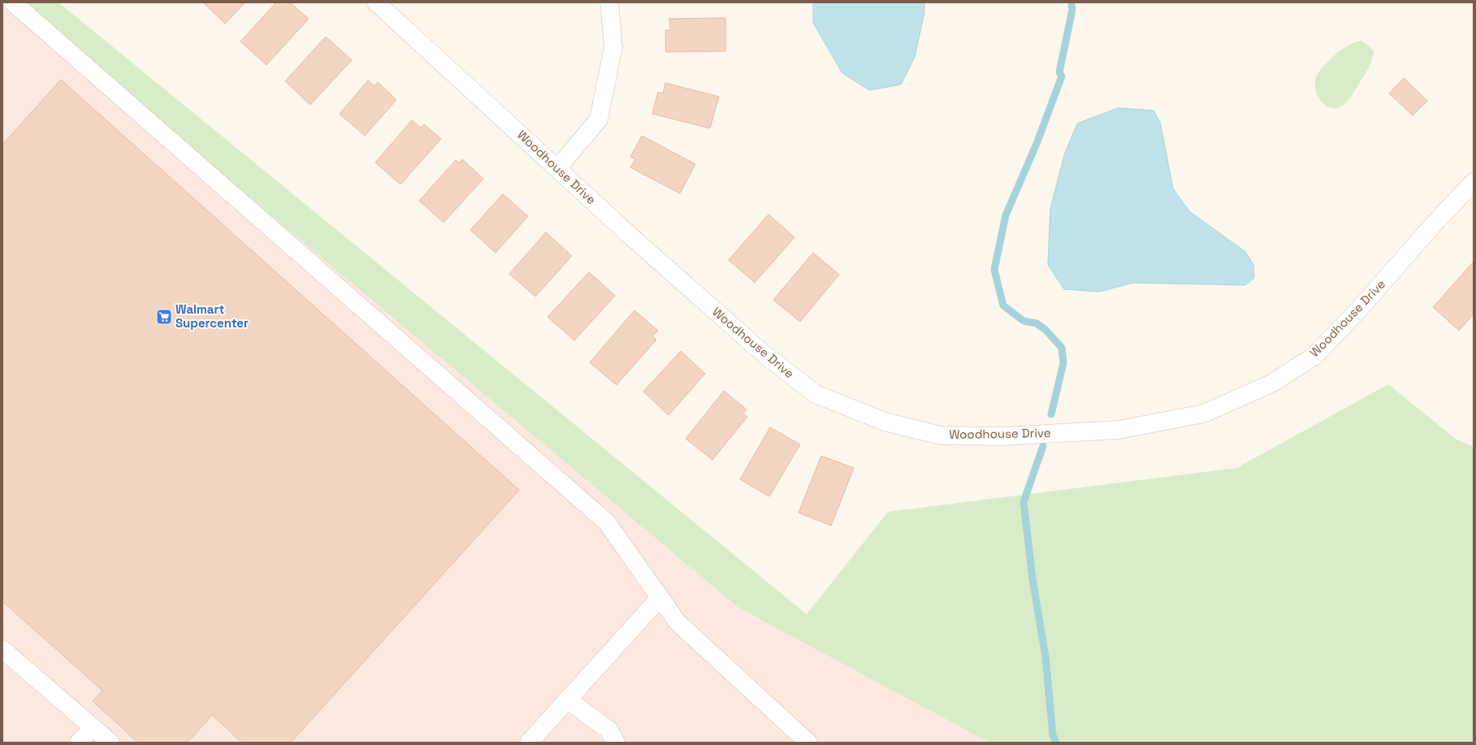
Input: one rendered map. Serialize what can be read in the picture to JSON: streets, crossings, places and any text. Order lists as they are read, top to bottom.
{
  "streets": {
    "street": ["Woodhouse Drive"]
  },
  "places": {
    "supermarket": ["Walmart Supercenter"]
  }
}
